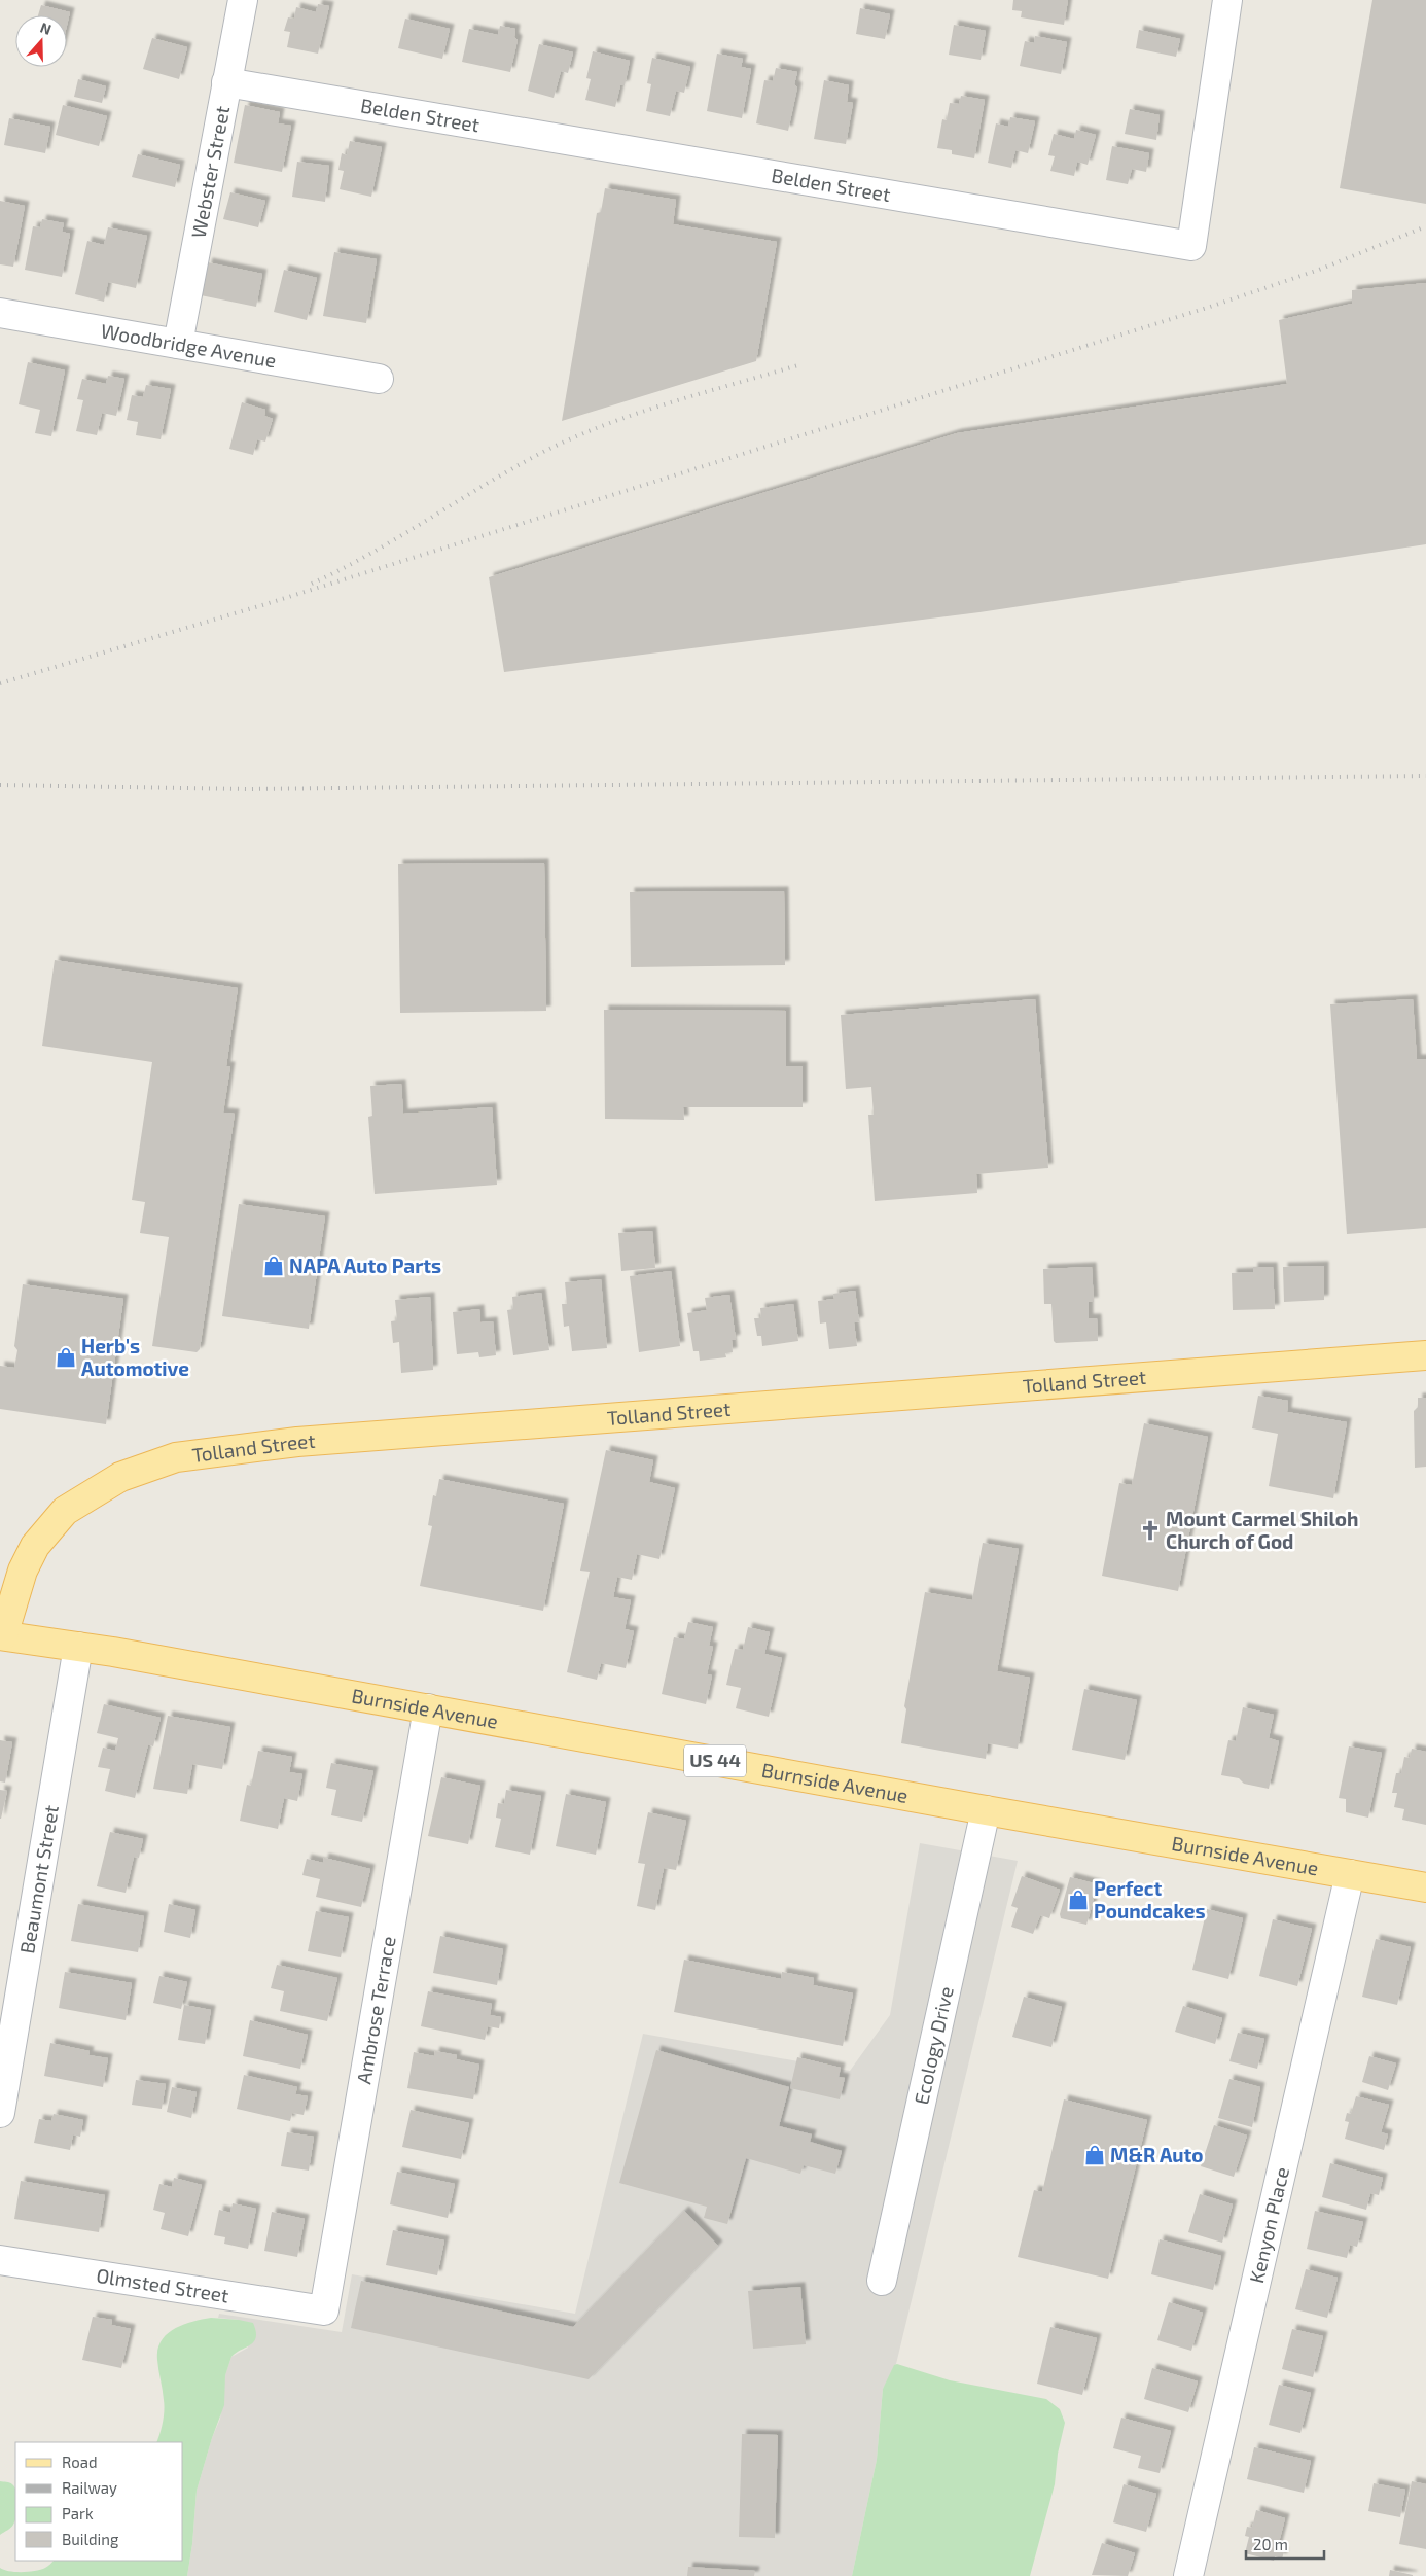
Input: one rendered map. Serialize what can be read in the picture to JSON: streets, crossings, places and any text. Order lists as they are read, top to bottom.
{
  "streets": {
    "main road": ["Tolland Street", "Burnside Avenue", "US 44"],
    "street": [
      "Belden Street",
      "Webster Street",
      "Woodbridge Avenue",
      "Beaumont Street",
      "Ambrose Terrace",
      "Ecology Drive",
      "Kenyon Place",
      "Olmsted Street"
    ]
  },
  "crossings": [
    ["Belden Street", "Webster Street"],
    ["Webster Street", "Woodbridge Avenue"],
    ["Tolland Street", "Burnside Avenue"],
    ["Burnside Avenue", "Beaumont Street"],
    ["Burnside Avenue", "Ambrose Terrace"],
    ["Burnside Avenue", "Ecology Drive"],
    ["Burnside Avenue", "Kenyon Place"],
    ["Ambrose Terrace", "Olmsted Street"]
  ],
  "places": {
    "shop": [
      "NAPA Auto Parts",
      "Herb's Automotive",
      "Perfect Poundcakes",
      "M&R Auto"
    ],
    "church": ["Mount Carmel Shiloh Church of God"]
  },
  "legend": [
    "Road",
    "Railway",
    "Park",
    "Building"
  ],
  "scale_bar": "20 m",
  "north": "top"
}
